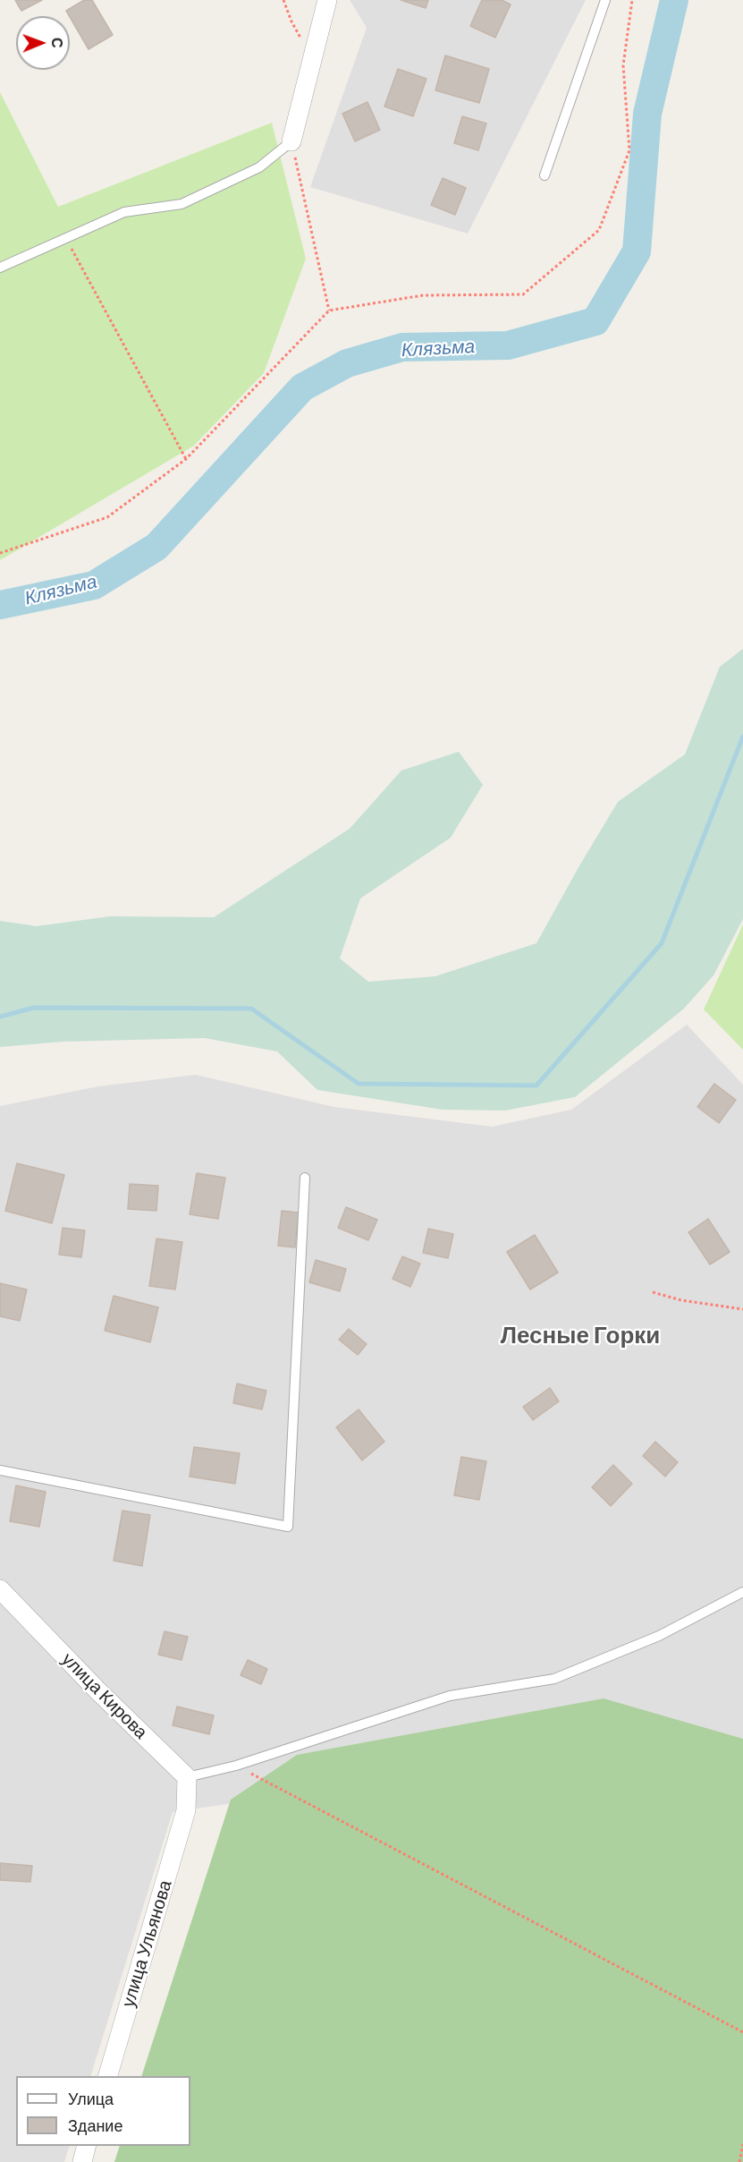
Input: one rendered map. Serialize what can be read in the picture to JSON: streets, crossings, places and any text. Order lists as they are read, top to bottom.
{
  "streets": {
    "street": ["улица Кирова", "улица Ульянова"]
  },
  "crossings": [
    ["улица Кирова", "улица Ульянова"]
  ],
  "districts": ["Лесные Горки"],
  "water": ["Клязьма"],
  "legend": ["Улица", "Здание"],
  "north": "right"
}
